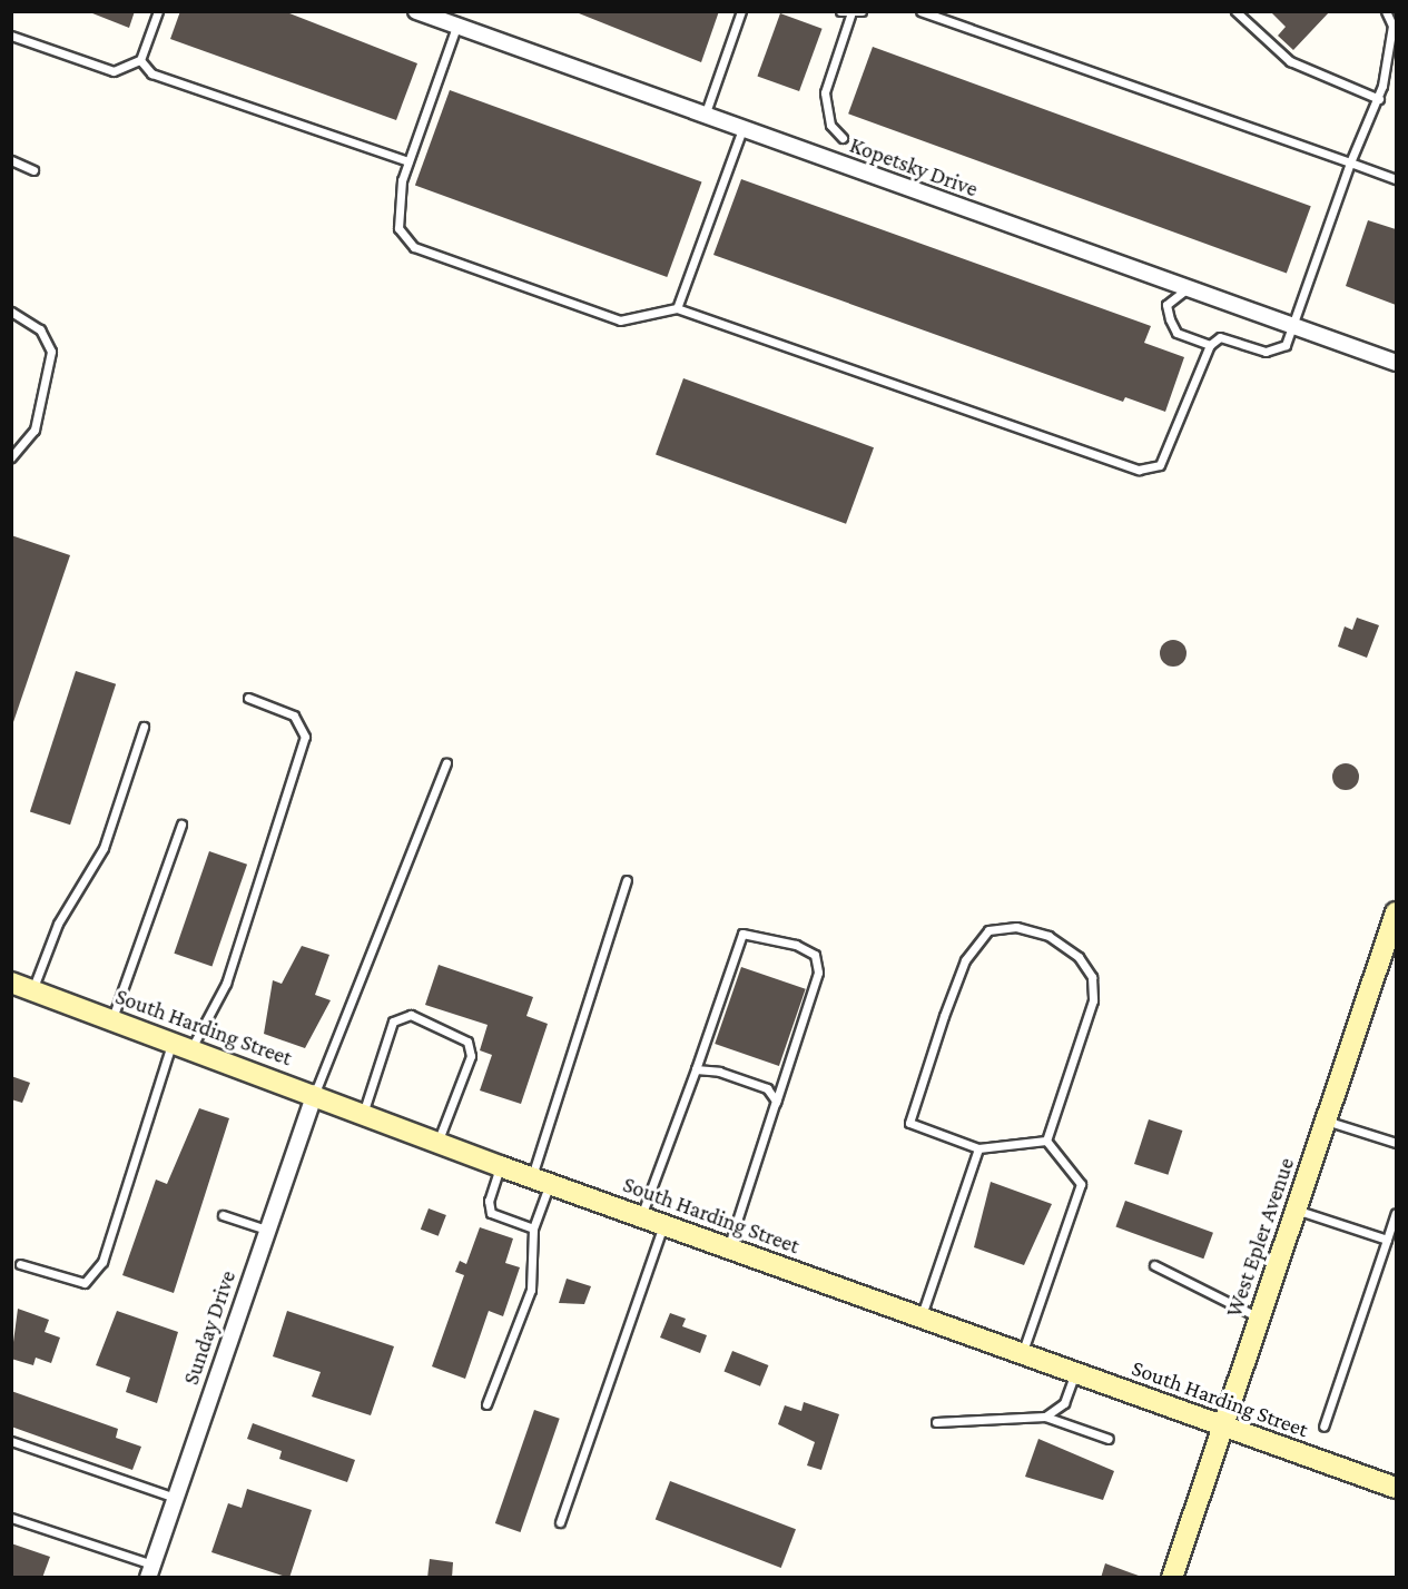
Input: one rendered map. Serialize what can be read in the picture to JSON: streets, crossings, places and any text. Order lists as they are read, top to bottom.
{
  "streets": {
    "street": [
      "Kopetsky Drive",
      "South Harding Street",
      "West Epler Avenue",
      "Sunday Drive"
    ]
  },
  "crossings": [
    ["South Harding Street", "West Epler Avenue"],
    ["South Harding Street", "Sunday Drive"]
  ]
}
